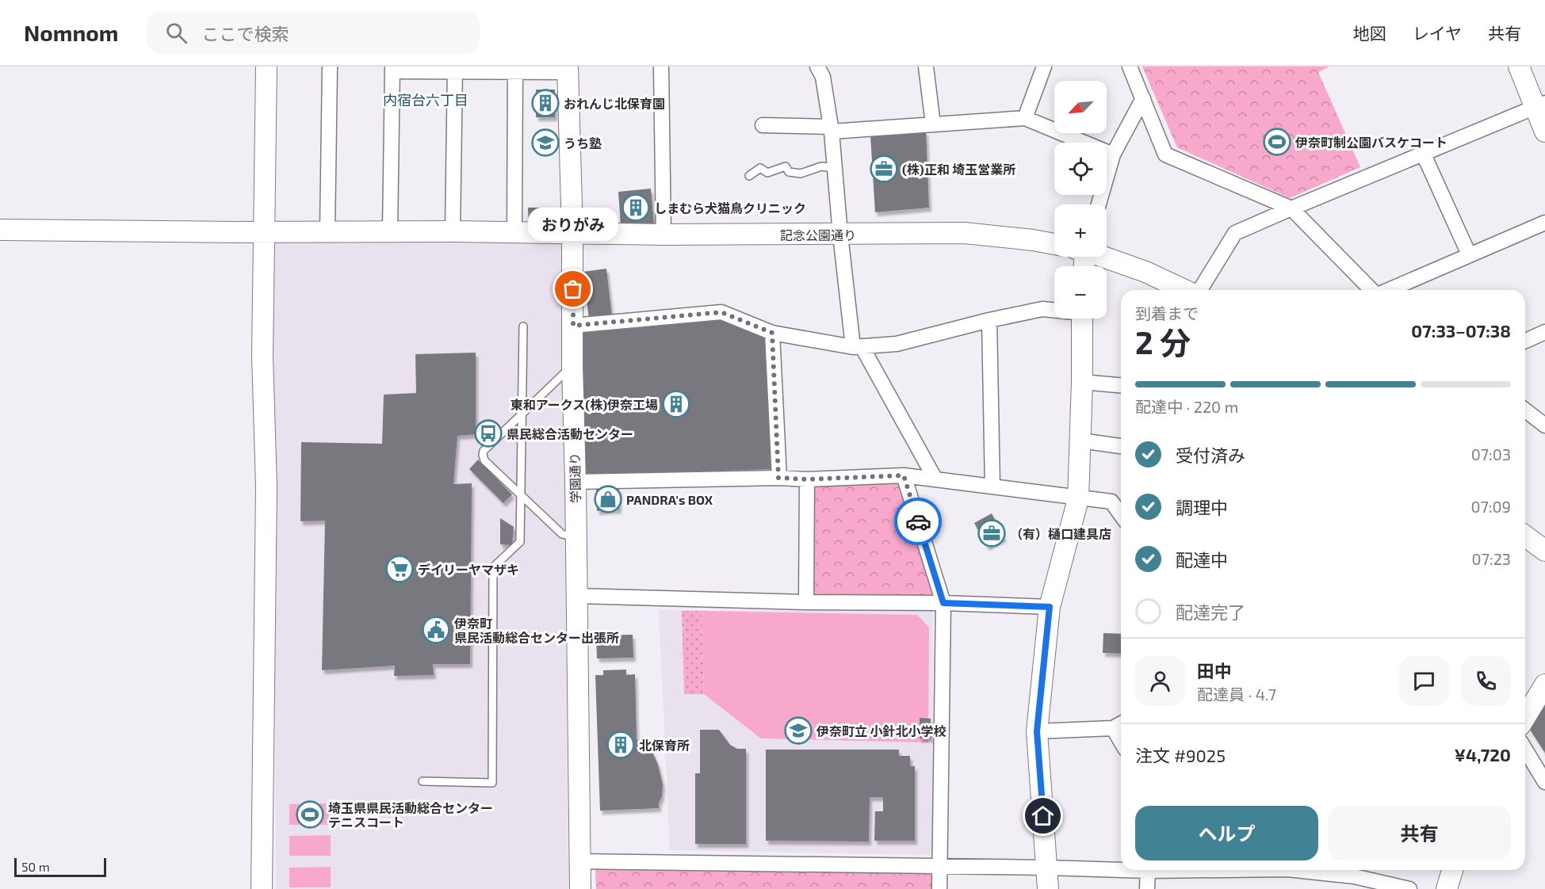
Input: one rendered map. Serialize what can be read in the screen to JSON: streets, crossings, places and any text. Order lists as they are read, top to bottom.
{
  "streets": {
    "street": ["記念公園通り", "学園通り"]
  },
  "crossings": [
    ["記念公園通り", "学園通り"]
  ],
  "districts": ["内宿台六丁目"],
  "places": {
    "building": [
      "おれんじ北保育園",
      "しまむら犬猫鳥クリニック",
      "東和アークス(株)伊奈工場",
      "北保育所"
    ],
    "sports": ["伊奈町制公園バスケコート", "埼玉県県民活動総合センター テニスコート"],
    "school or university": ["うち塾", "伊奈町立 小針北小学校"],
    "office": ["(株)正和 埼玉営業所", "（有）樋口建具店"],
    "other": ["おりがみ"],
    "bus stop": ["県民総合活動センター"],
    "shop": ["PANDRA's BOX"],
    "supermarket": ["デイリーヤマザキ"],
    "public building": ["伊奈町 県民活動総合センター出張所"]
  },
  "scale_bar": "50 m",
  "north": "bottom left",
  "page": {
    "header": "Nomnom",
    "search": "ここで検索",
    "nav": ["地図", "レイヤ", "共有"],
    "map_buttons": ["+", "−"],
    "bubble": "おりがみ",
    "heading": ["2 分", "到着まで", "07:33–07:38"],
    "panel": [
      "田中",
      "配達員 · 4.7",
      "注文 #9025",
      "¥4,720"
    ],
    "bar": "配達中 · 220 m",
    "list": [
      ["受付済み", "07:03"],
      ["調理中", "07:09"],
      ["配達中", "07:23"],
      "配達完了"
    ],
    "buttons": ["ヘルプ", "共有"],
    "scale": "50 m"
  }
}
